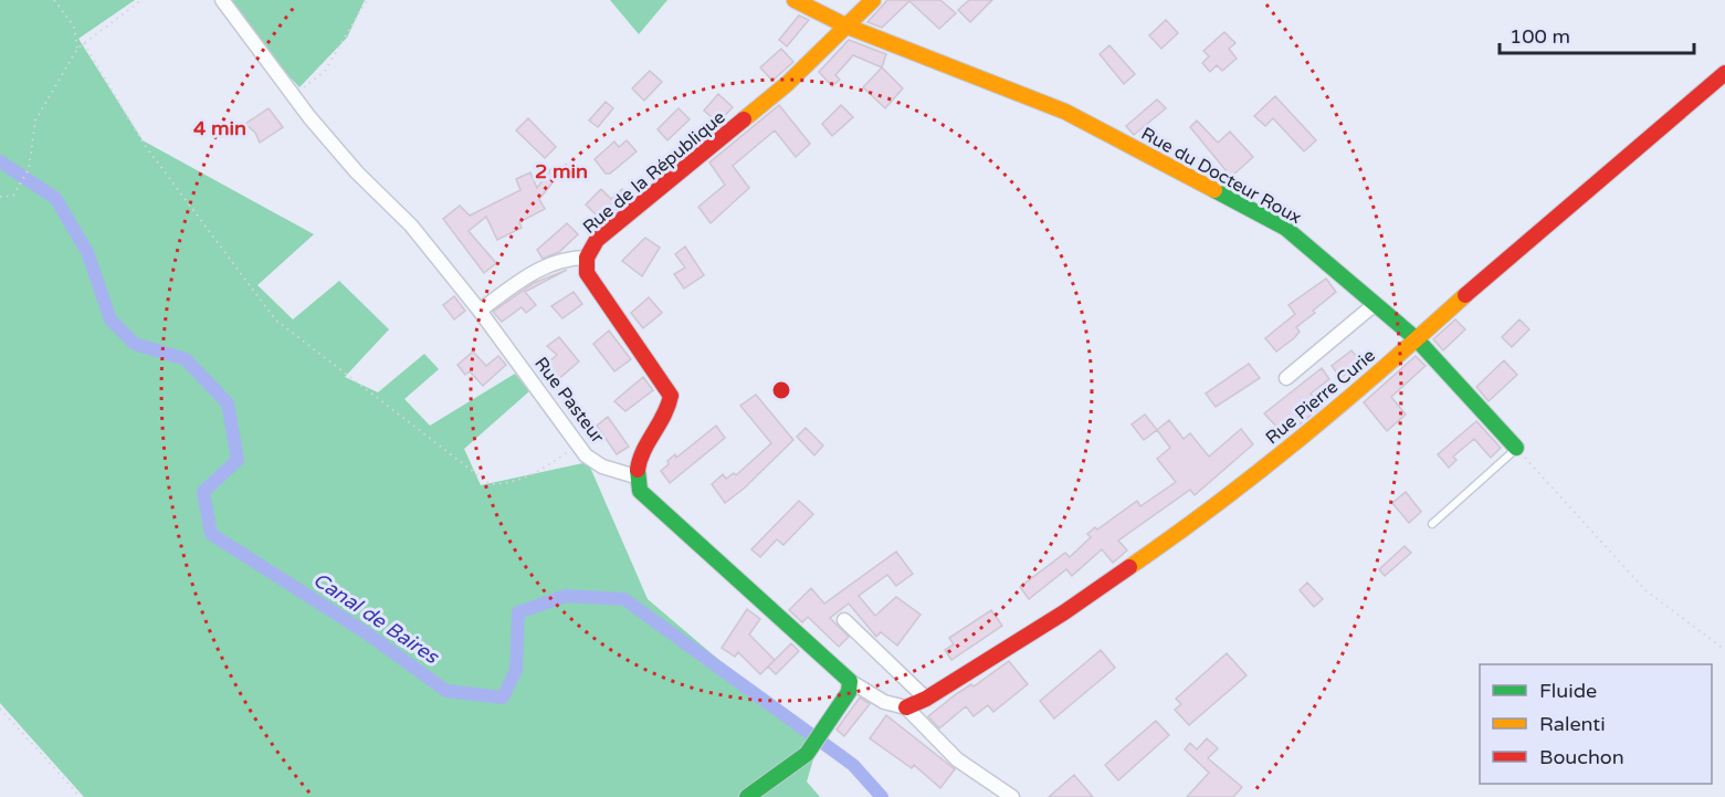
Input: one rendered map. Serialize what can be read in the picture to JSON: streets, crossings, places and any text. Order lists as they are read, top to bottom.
{
  "streets": {
    "street": [
      "Rue de la République",
      "Rue du Docteur Roux",
      "Rue Pierre Curie",
      "Rue Pasteur"
    ]
  },
  "crossings": [
    ["Rue de la République", "Rue du Docteur Roux"],
    ["Rue de la République", "Rue Pasteur"],
    ["Rue du Docteur Roux", "Rue Pierre Curie"]
  ],
  "water": ["Canal de Baires"],
  "legend": ["Fluide", "Ralenti", "Bouchon"],
  "scale_bar": "100 m",
  "rings": ["4 min", "2 min"]
}
